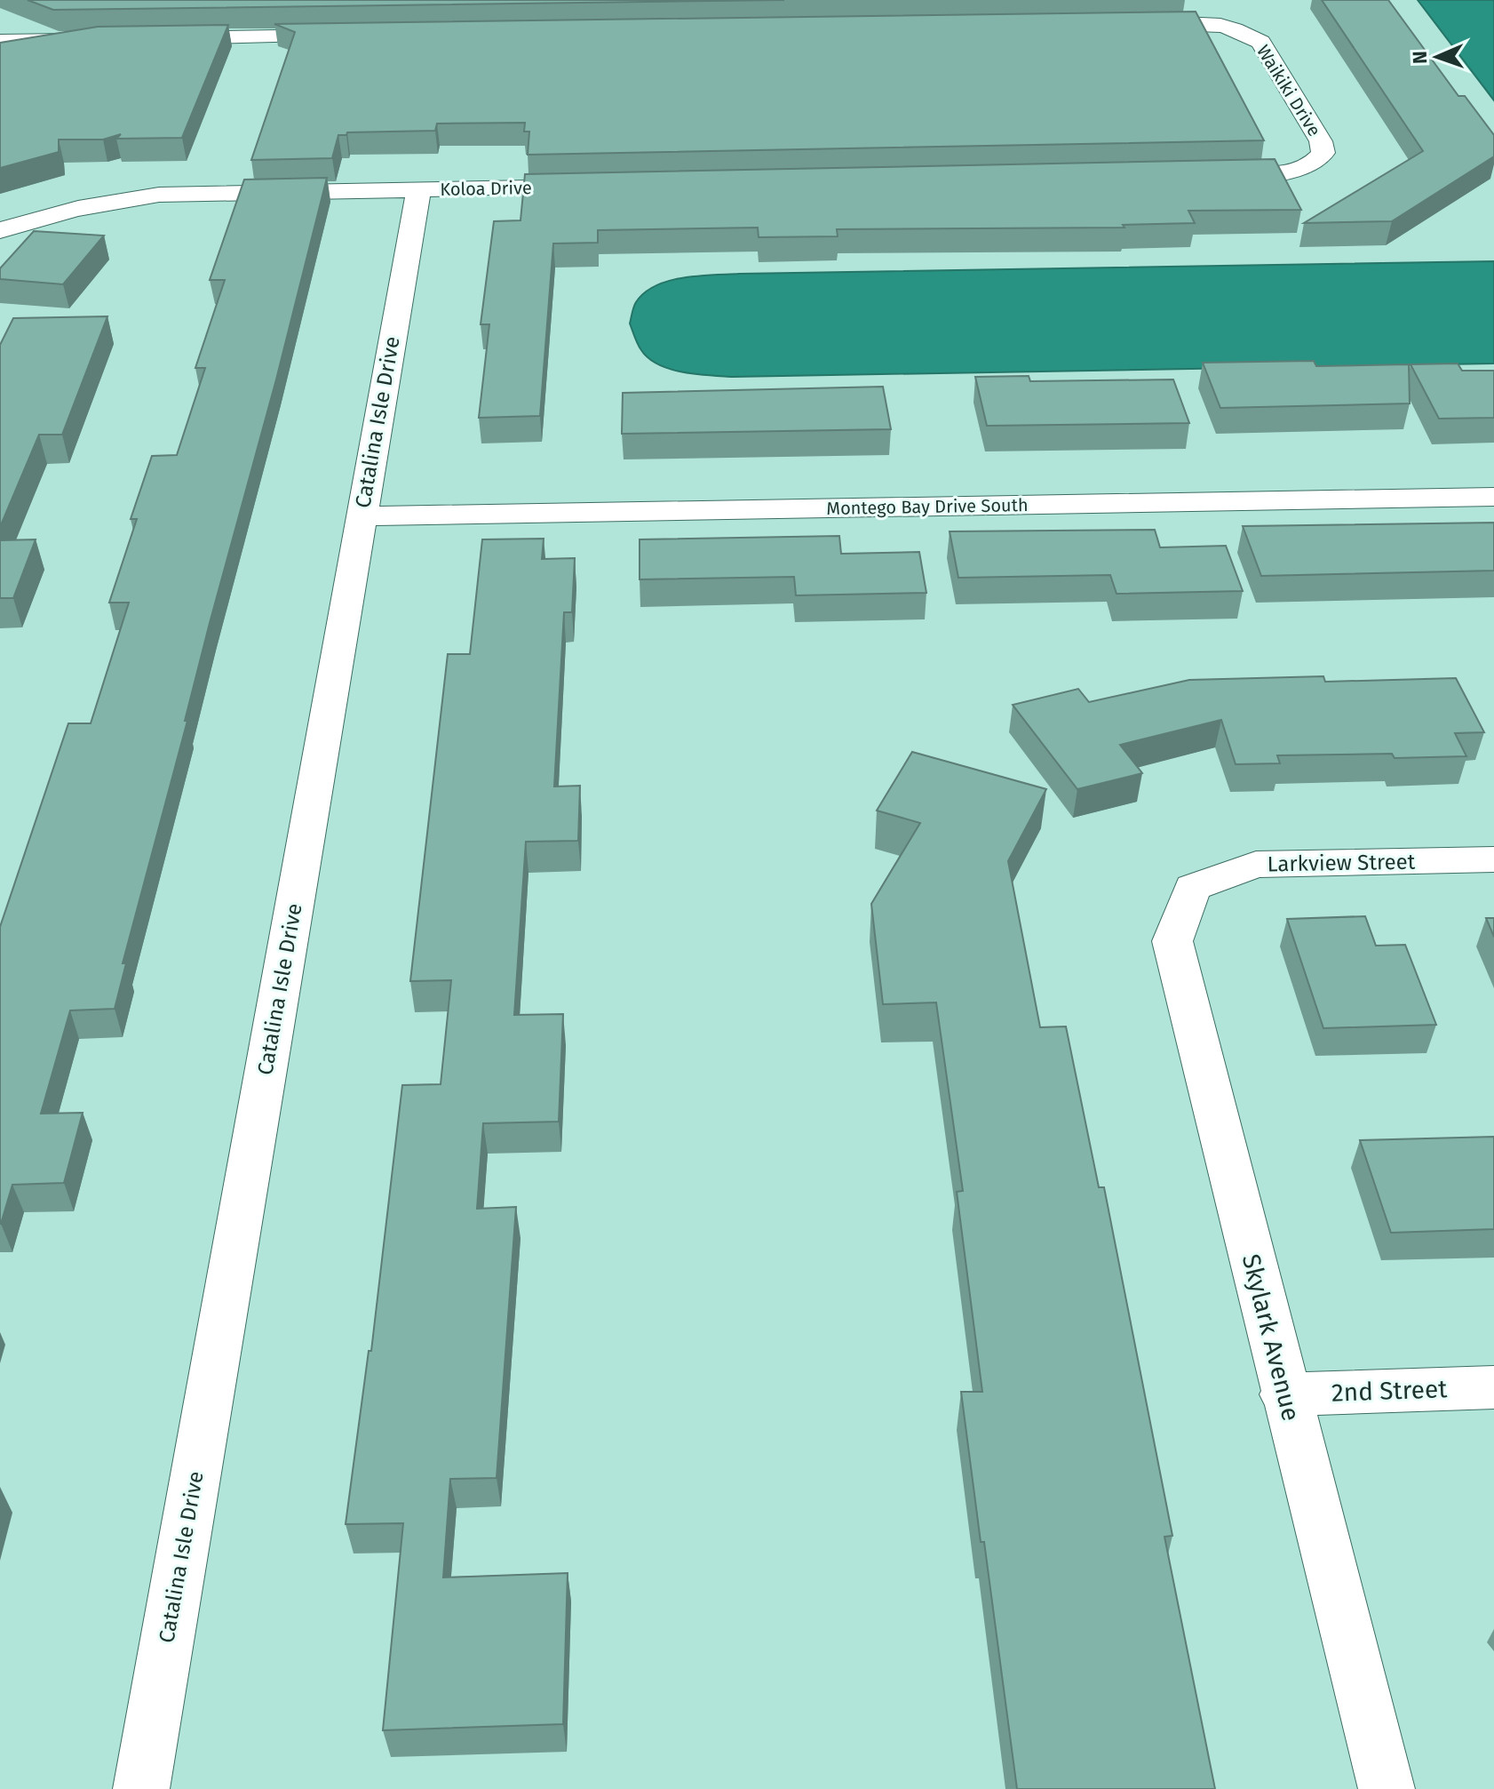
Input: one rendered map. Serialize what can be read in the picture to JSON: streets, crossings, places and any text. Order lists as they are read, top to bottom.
{
  "streets": {
    "street": [
      "Waikiki Drive",
      "Koloa Drive",
      "Catalina Isle Drive",
      "Montego Bay Drive South",
      "Larkview Street",
      "Skylark Avenue",
      "2nd Street"
    ]
  },
  "crossings": [
    ["Koloa Drive", "Catalina Isle Drive"],
    ["Catalina Isle Drive", "Montego Bay Drive South"],
    ["Larkview Street", "Skylark Avenue"],
    ["Skylark Avenue", "2nd Street"]
  ],
  "north": "left"
}
